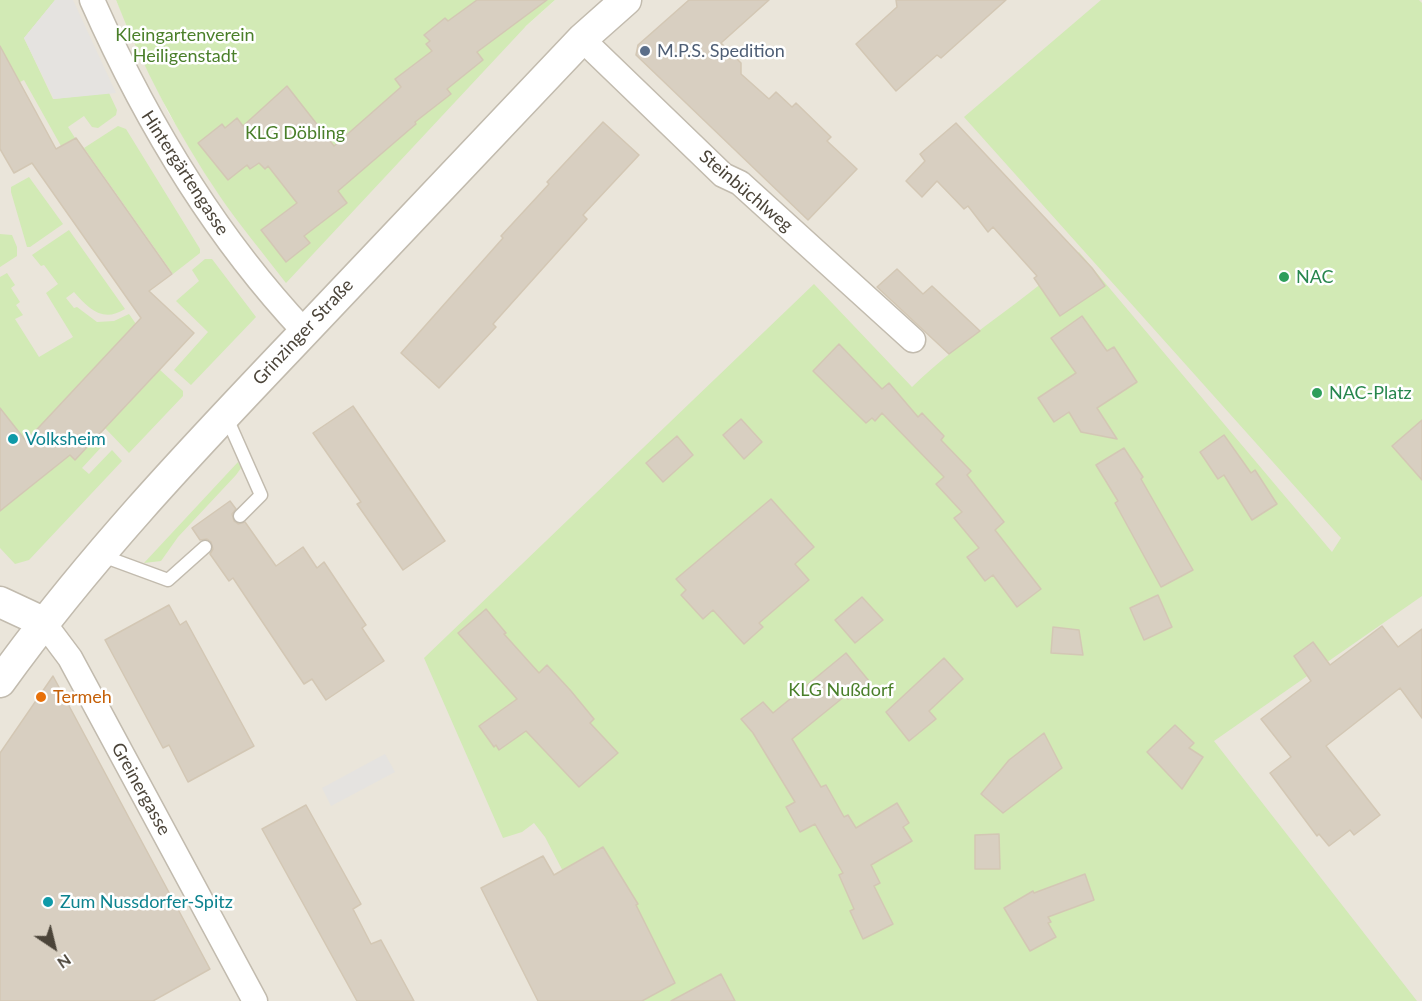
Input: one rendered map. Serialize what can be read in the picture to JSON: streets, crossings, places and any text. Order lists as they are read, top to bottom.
{
  "streets": {
    "street": [
      "Hintergärtengasse",
      "Steinbüchlweg",
      "Grinzinger Straße",
      "Greinergasse"
    ]
  },
  "crossings": [
    ["Hintergärtengasse", "Grinzinger Straße"],
    ["Steinbüchlweg", "Grinzinger Straße"],
    ["Grinzinger Straße", "Greinergasse"]
  ],
  "parks": ["Kleingartenverein Heiligenstadt", "KLG Döbling", "KLG Nußdorf"],
  "places": [
    "M.P.S. Spedition",
    "NAC",
    "NAC-Platz",
    "Volksheim",
    "Termeh",
    "Zum Nussdorfer-Spitz"
  ],
  "north": "bottom right"
}
